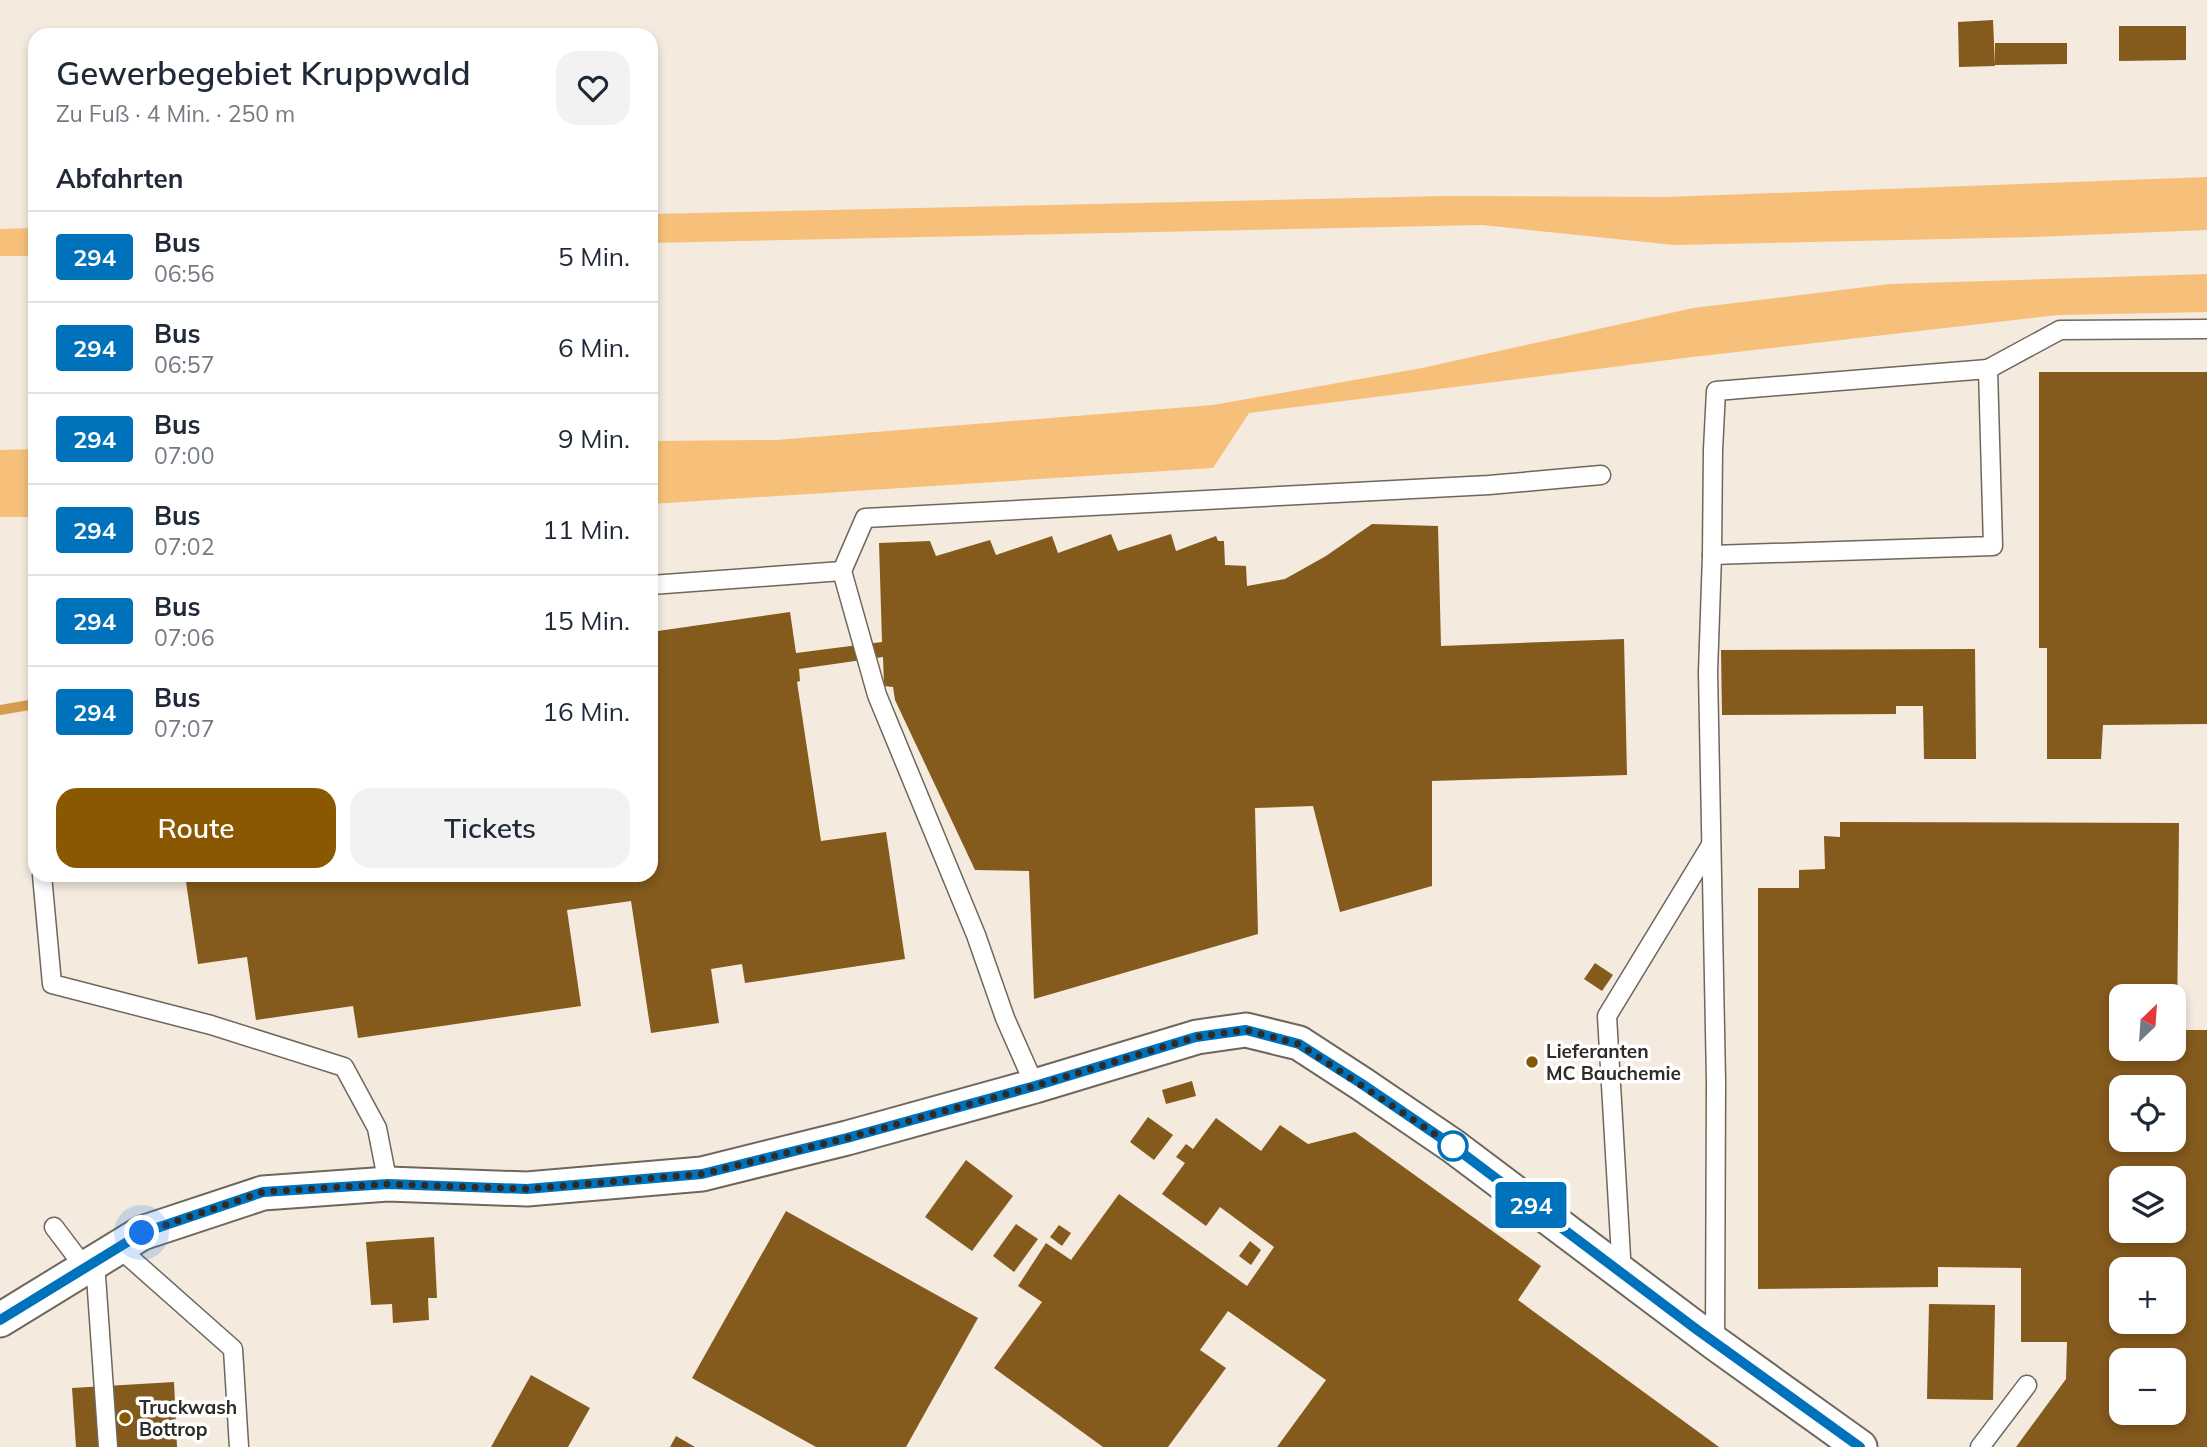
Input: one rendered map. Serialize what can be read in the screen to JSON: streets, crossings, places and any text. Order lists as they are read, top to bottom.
{
  "places": ["Lieferanten MC Bauchemie", "Truckwash Bottrop"],
  "lines": ["bus line 294"],
  "north": "top right",
  "page": {
    "on_map": "294",
    "heading": [
      ["Gewerbegebiet Kruppwald", "Zu Fuß · 4 Min. · 250 m"],
      "Abfahrten"
    ],
    "list": [
      {
        "mark": "294",
        "name": "Bus",
        "note": "06:56",
        "value": "5 Min."
      },
      {
        "mark": "294",
        "name": "Bus",
        "note": "06:57",
        "value": "6 Min."
      },
      {
        "mark": "294",
        "name": "Bus",
        "note": "07:00",
        "value": "9 Min."
      },
      {
        "mark": "294",
        "name": "Bus",
        "note": "07:02",
        "value": "11 Min."
      },
      {
        "mark": "294",
        "name": "Bus",
        "note": "07:06",
        "value": "15 Min."
      },
      {
        "mark": "294",
        "name": "Bus",
        "note": "07:07",
        "value": "16 Min."
      }
    ],
    "buttons": ["Route", "Tickets"],
    "map_buttons": ["+", "−"]
  }
}
